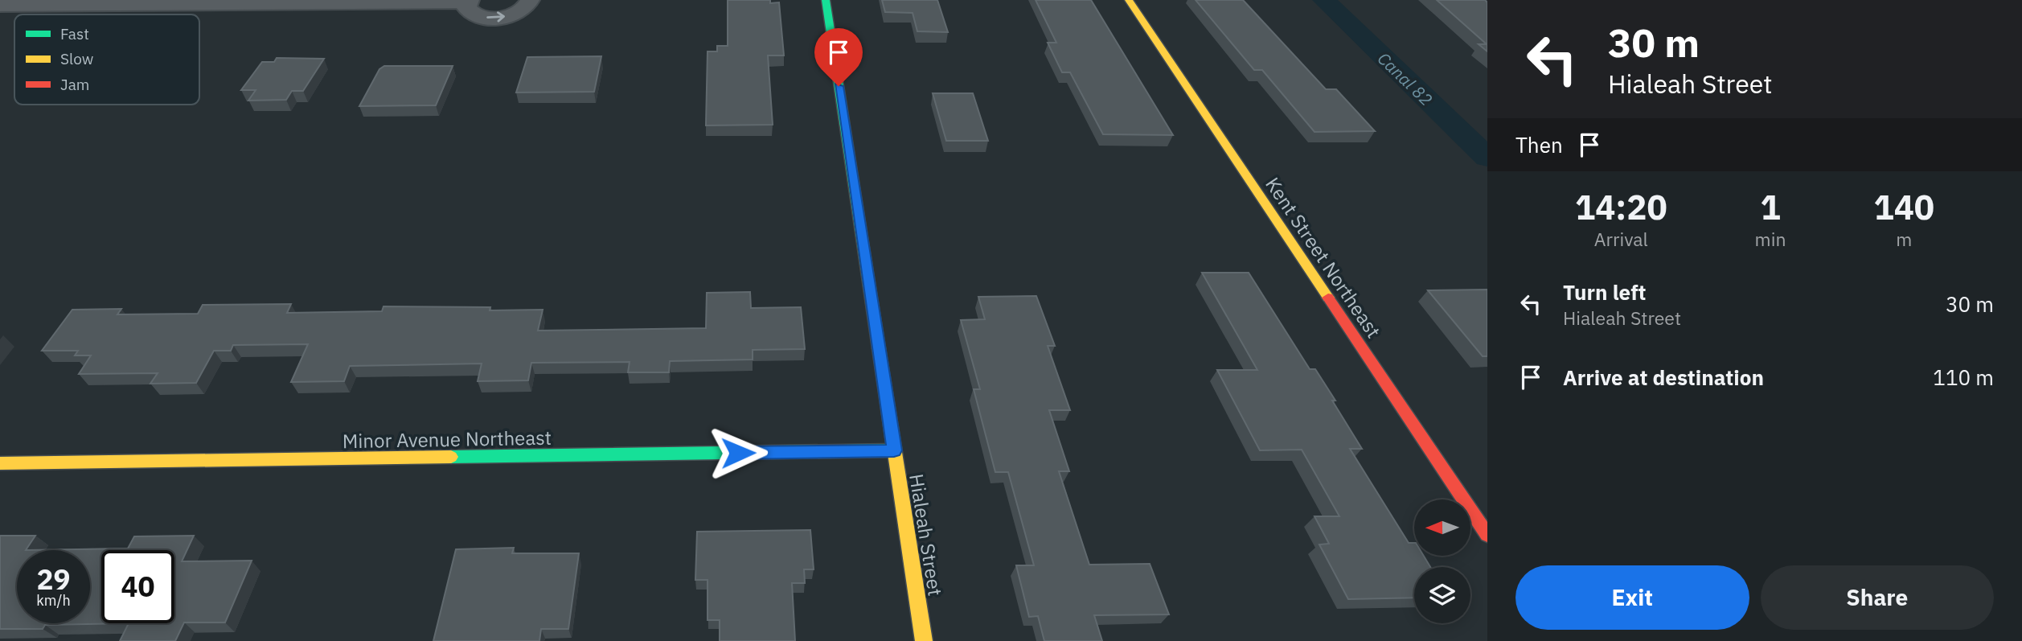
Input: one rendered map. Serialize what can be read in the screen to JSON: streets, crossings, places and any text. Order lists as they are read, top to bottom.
{
  "streets": {
    "street": ["Kent Street Northeast", "Minor Avenue Northeast", "Hialeah Street"]
  },
  "crossings": [
    ["Minor Avenue Northeast", "Hialeah Street"]
  ],
  "water": ["Canal 82"],
  "legend": ["Fast", "Slow", "Jam"],
  "north": "left",
  "page": {
    "turn": ["30 m", "Hialeah Street"],
    "then": "Then",
    "eta": [
      "14:20",
      "Arrival",
      "1",
      "min",
      "140",
      "m"
    ],
    "list": [
      {
        "name": "Turn left",
        "note": "Hialeah Street",
        "value": "30 m"
      },
      {
        "name": "Arrive at destination",
        "value": "110 m"
      }
    ],
    "speed": "29 km/h",
    "limit": "40",
    "buttons": ["Exit", "Share"]
  }
}
